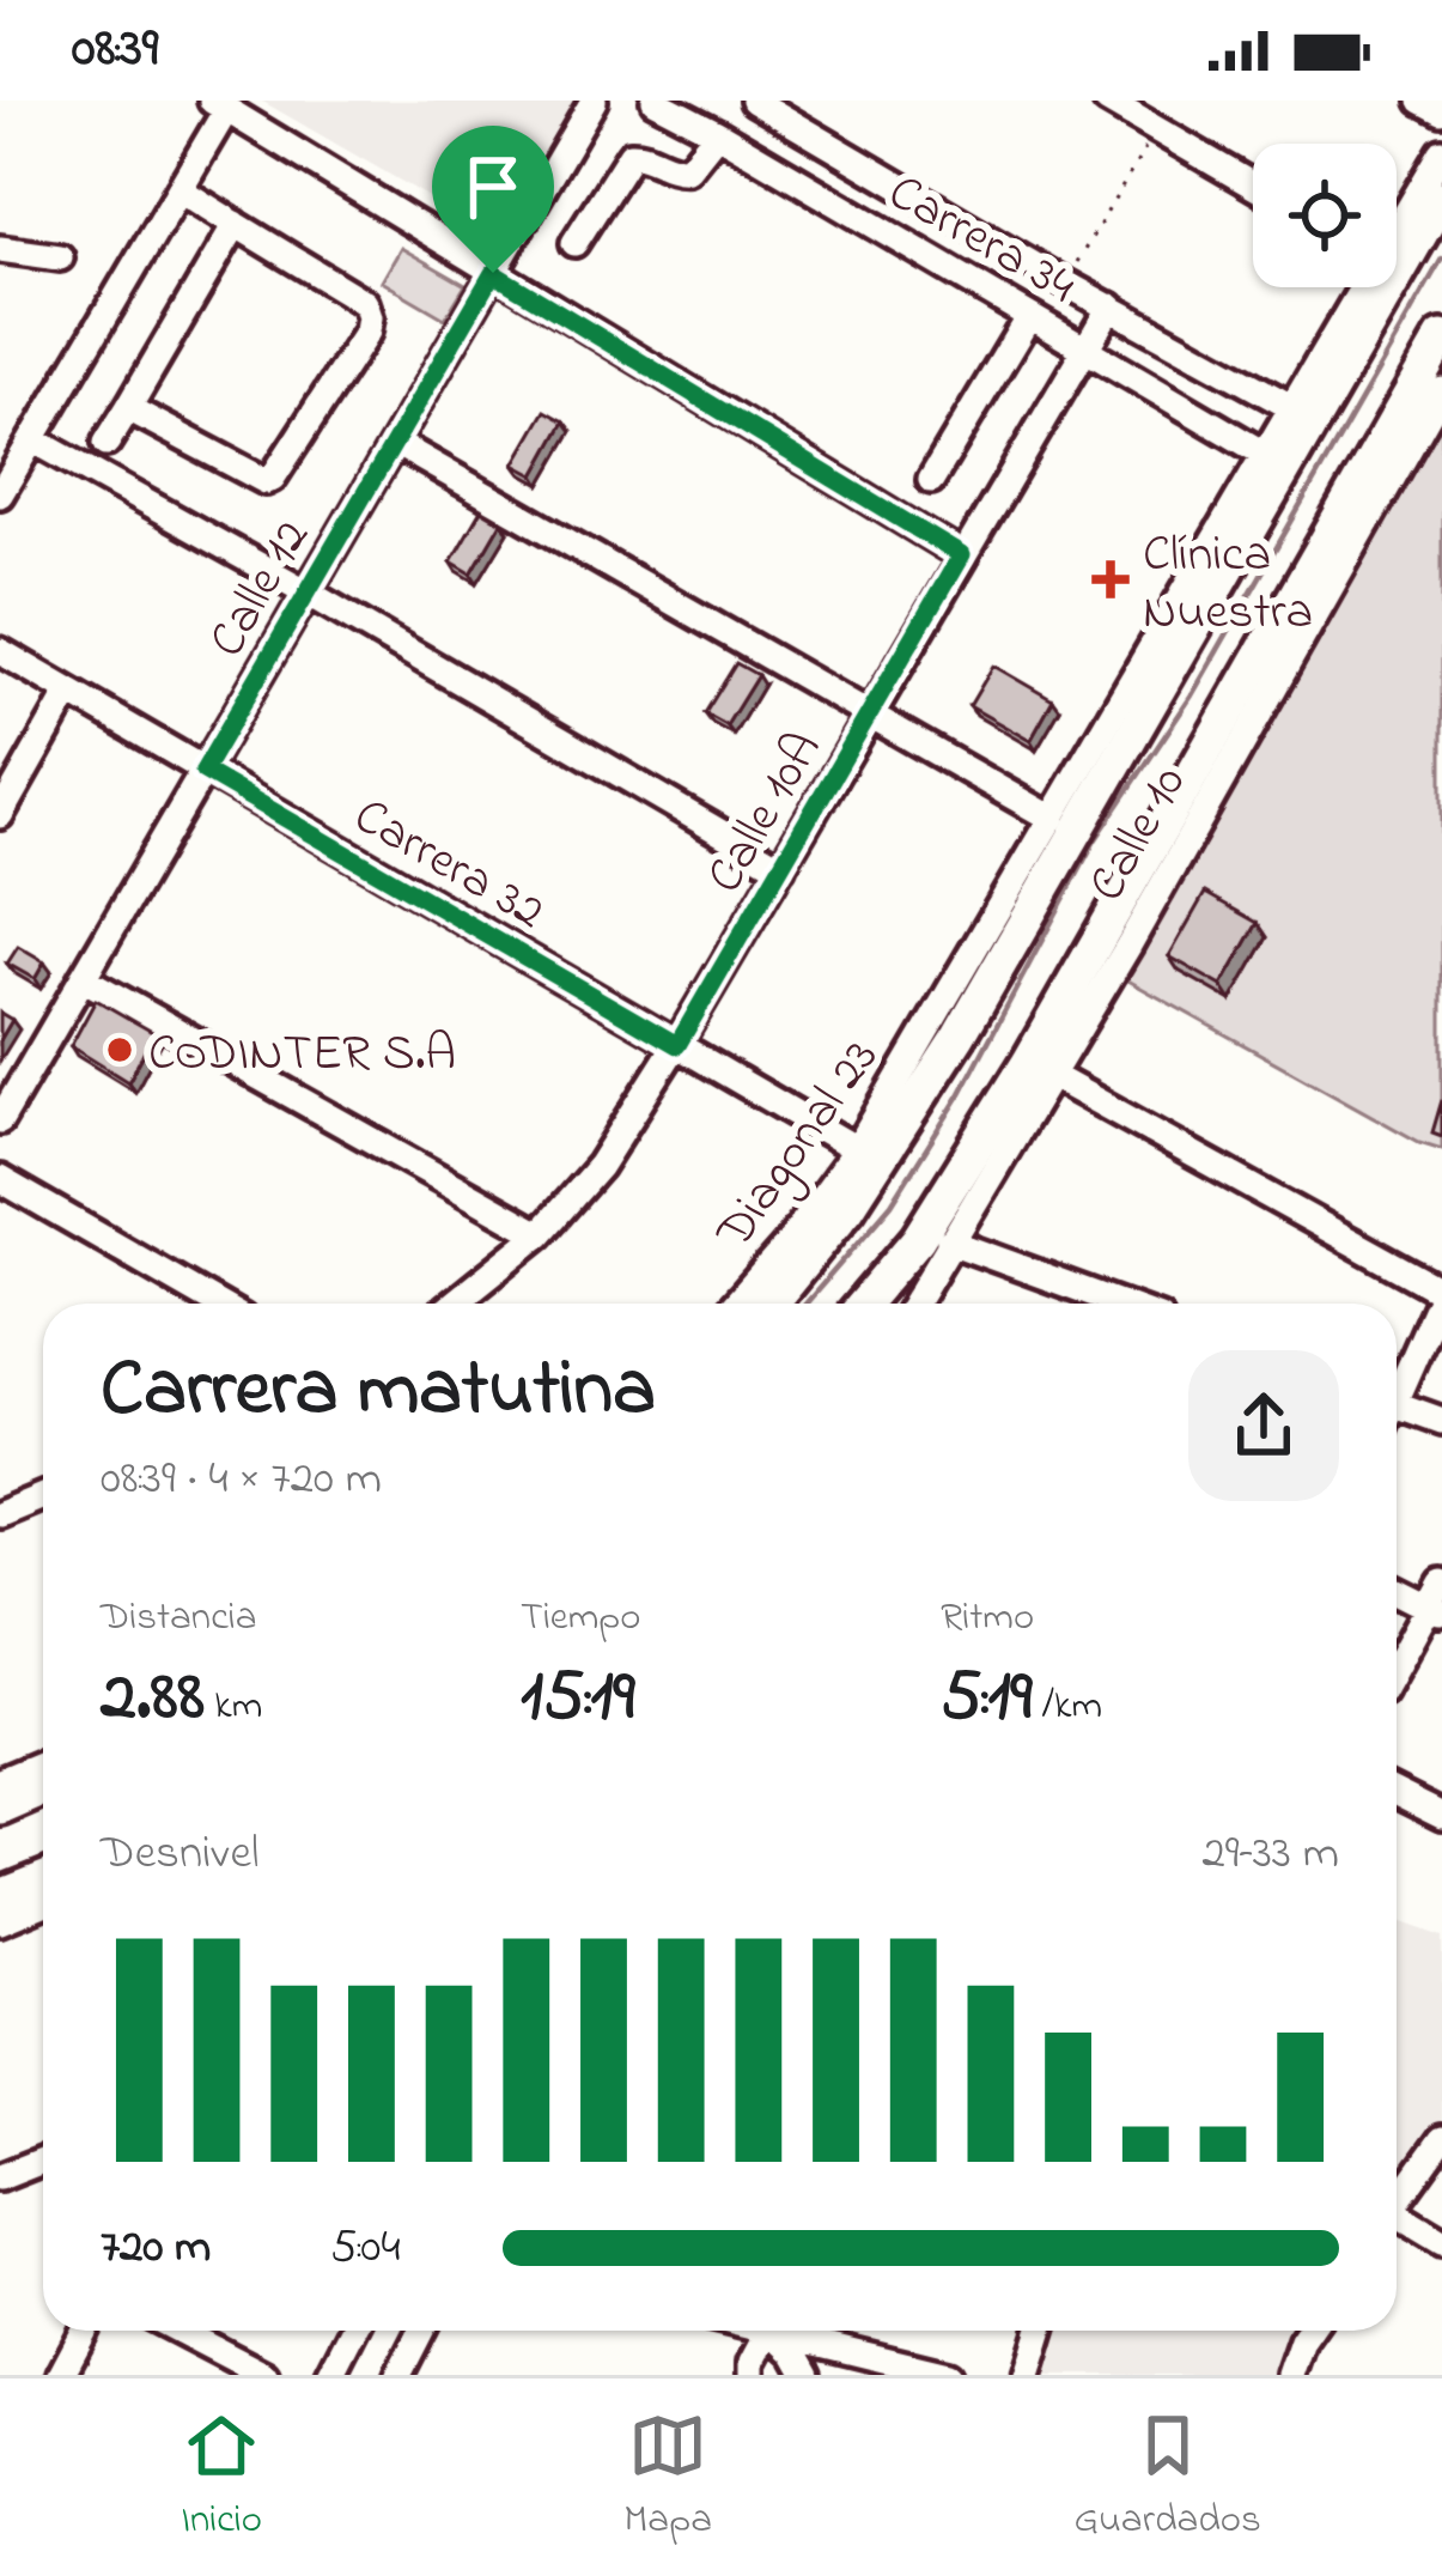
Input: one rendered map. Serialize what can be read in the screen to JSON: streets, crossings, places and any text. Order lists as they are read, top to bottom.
{
  "streets": {
    "main road": ["Calle 10"],
    "street": [
      "Carrera 34",
      "Calle 12",
      "Calle 10A",
      "Carrera 32",
      "Diagonal 23"
    ]
  },
  "crossings": [
    ["Carrera 34", "Calle 10A"],
    ["Carrera 34", "Calle 10"],
    ["Calle 12", "Carrera 32"],
    ["Calle 10A", "Carrera 32"],
    ["Calle 10", "Diagonal 23"],
    ["Carrera 32", "Diagonal 23"]
  ],
  "places": {
    "health": ["Clínica Nuestra"],
    "other": ["CODINTER S.A"]
  },
  "page": {
    "status": "08:39",
    "heading": ["Carrera matutina", "08:39 · 4 × 720 m"],
    "stats": [
      ["Distancia", "2.88 km"],
      ["Tiempo", "15:19"],
      ["Ritmo", "5:19 /km"]
    ],
    "chart": ["Desnivel", "29–33 m"],
    "list": [
      {
        "name": "720 m",
        "note": "5:04"
      }
    ],
    "tabs": ["Inicio", "Mapa", "Guardados"]
  }
}
